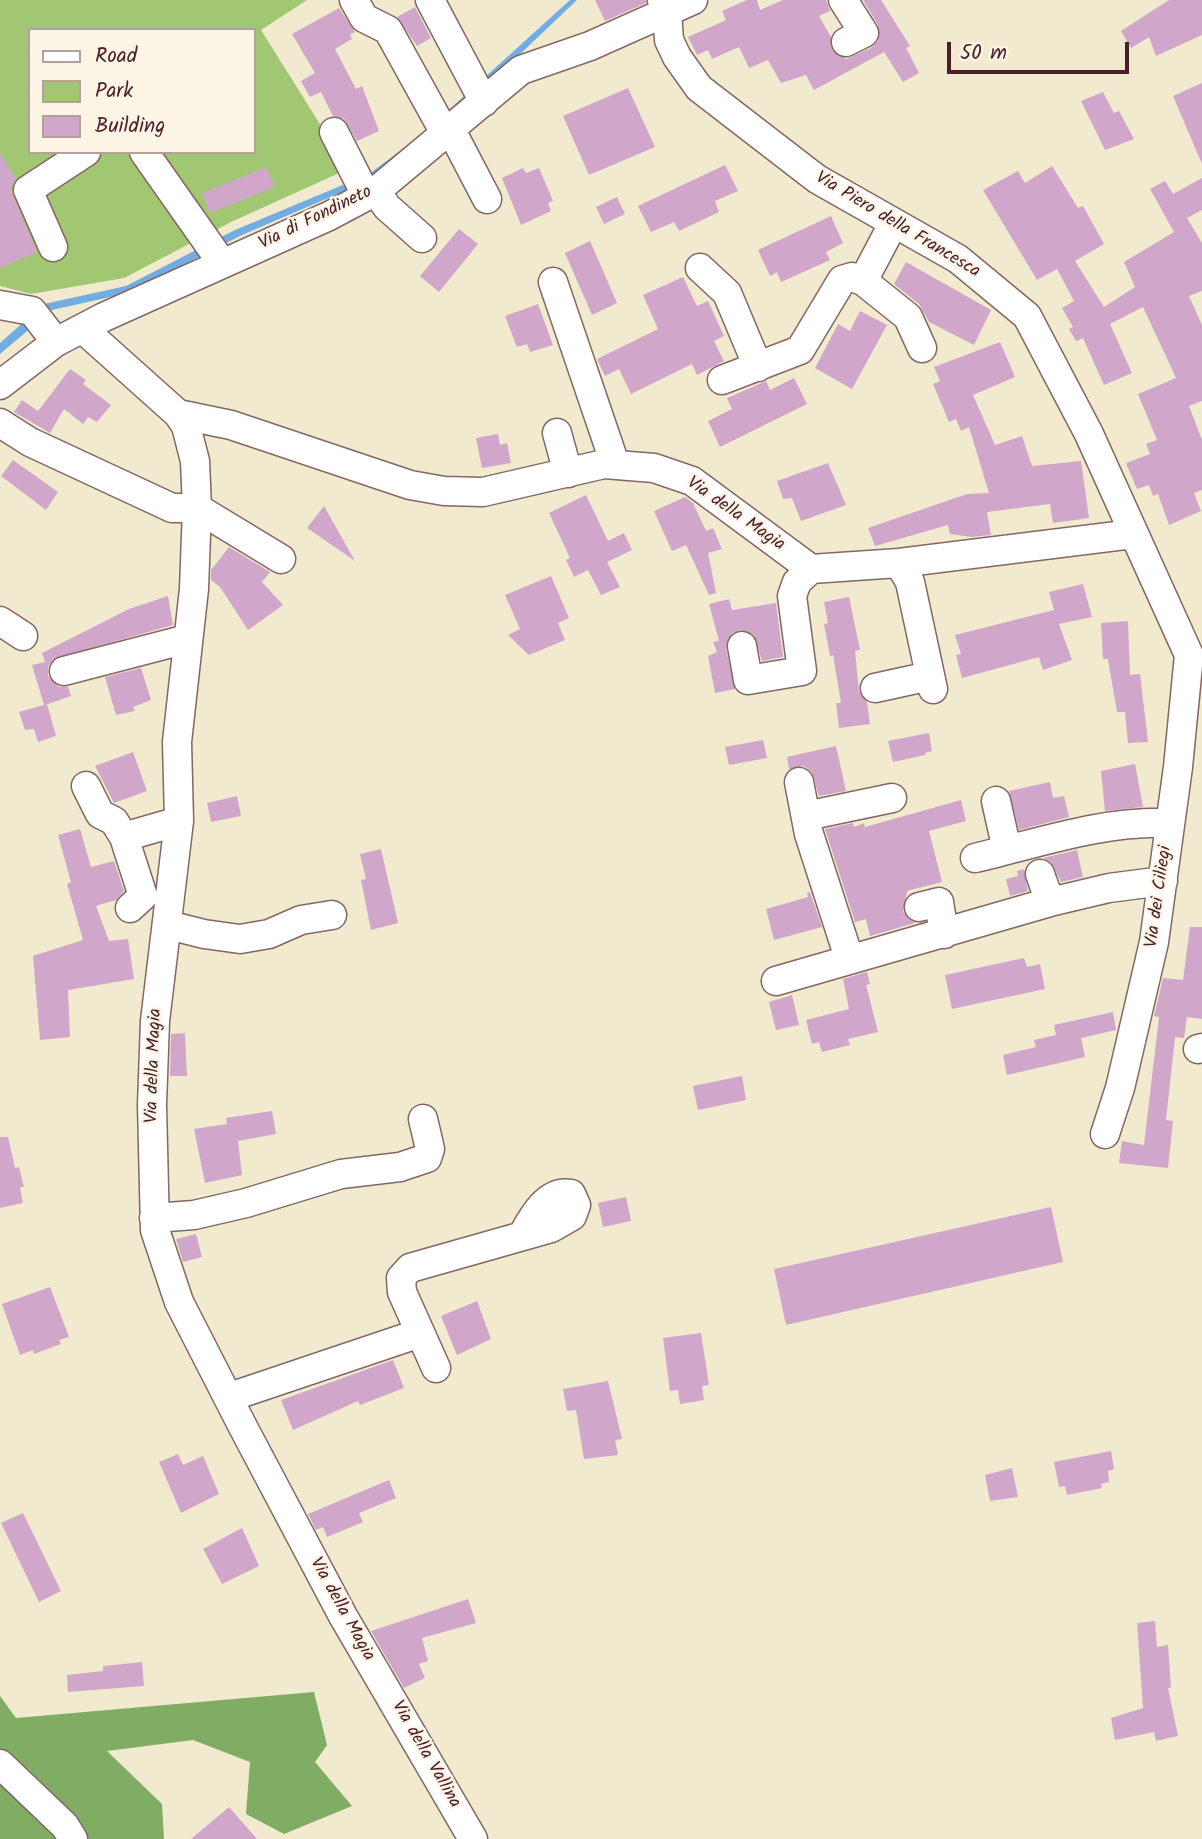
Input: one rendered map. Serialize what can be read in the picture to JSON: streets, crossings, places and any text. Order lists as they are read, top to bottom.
{
  "streets": {
    "street": [
      "Via di Fondineto",
      "Via Piero della Francesca",
      "Via della Magia",
      "Via dei Ciliegi",
      "Via della Vallina"
    ]
  },
  "crossings": [
    ["Via di Fondineto", "Via Piero della Francesca"],
    ["Via di Fondineto", "Via della Magia"],
    ["Via Piero della Francesca", "Via dei Ciliegi"],
    ["Via della Magia", "Via della Vallina"]
  ],
  "legend": ["Road", "Park", "Building"],
  "scale_bar": "50 m"
}
